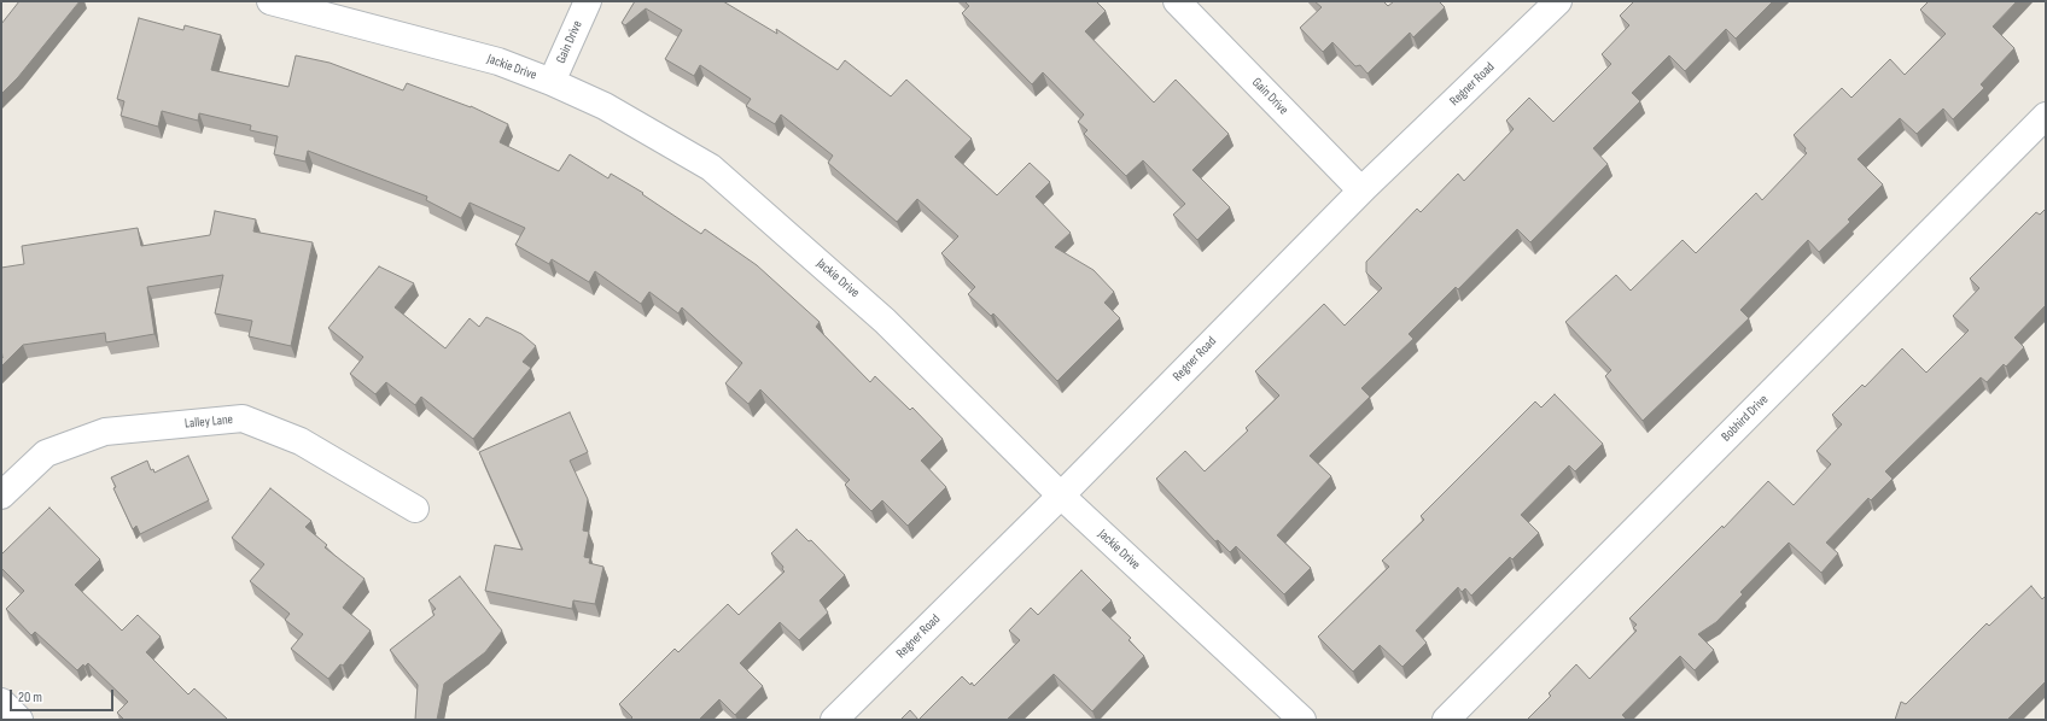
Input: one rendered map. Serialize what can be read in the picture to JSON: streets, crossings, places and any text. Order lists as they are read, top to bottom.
{
  "streets": {
    "street": [
      "Gain Drive",
      "Jackie Drive",
      "Regner Road",
      "Bobhird Drive",
      "Lalley Lane"
    ]
  },
  "crossings": [
    ["Gain Drive", "Jackie Drive"],
    ["Gain Drive", "Regner Road"],
    ["Jackie Drive", "Regner Road"]
  ],
  "scale_bar": "20 m"
}
